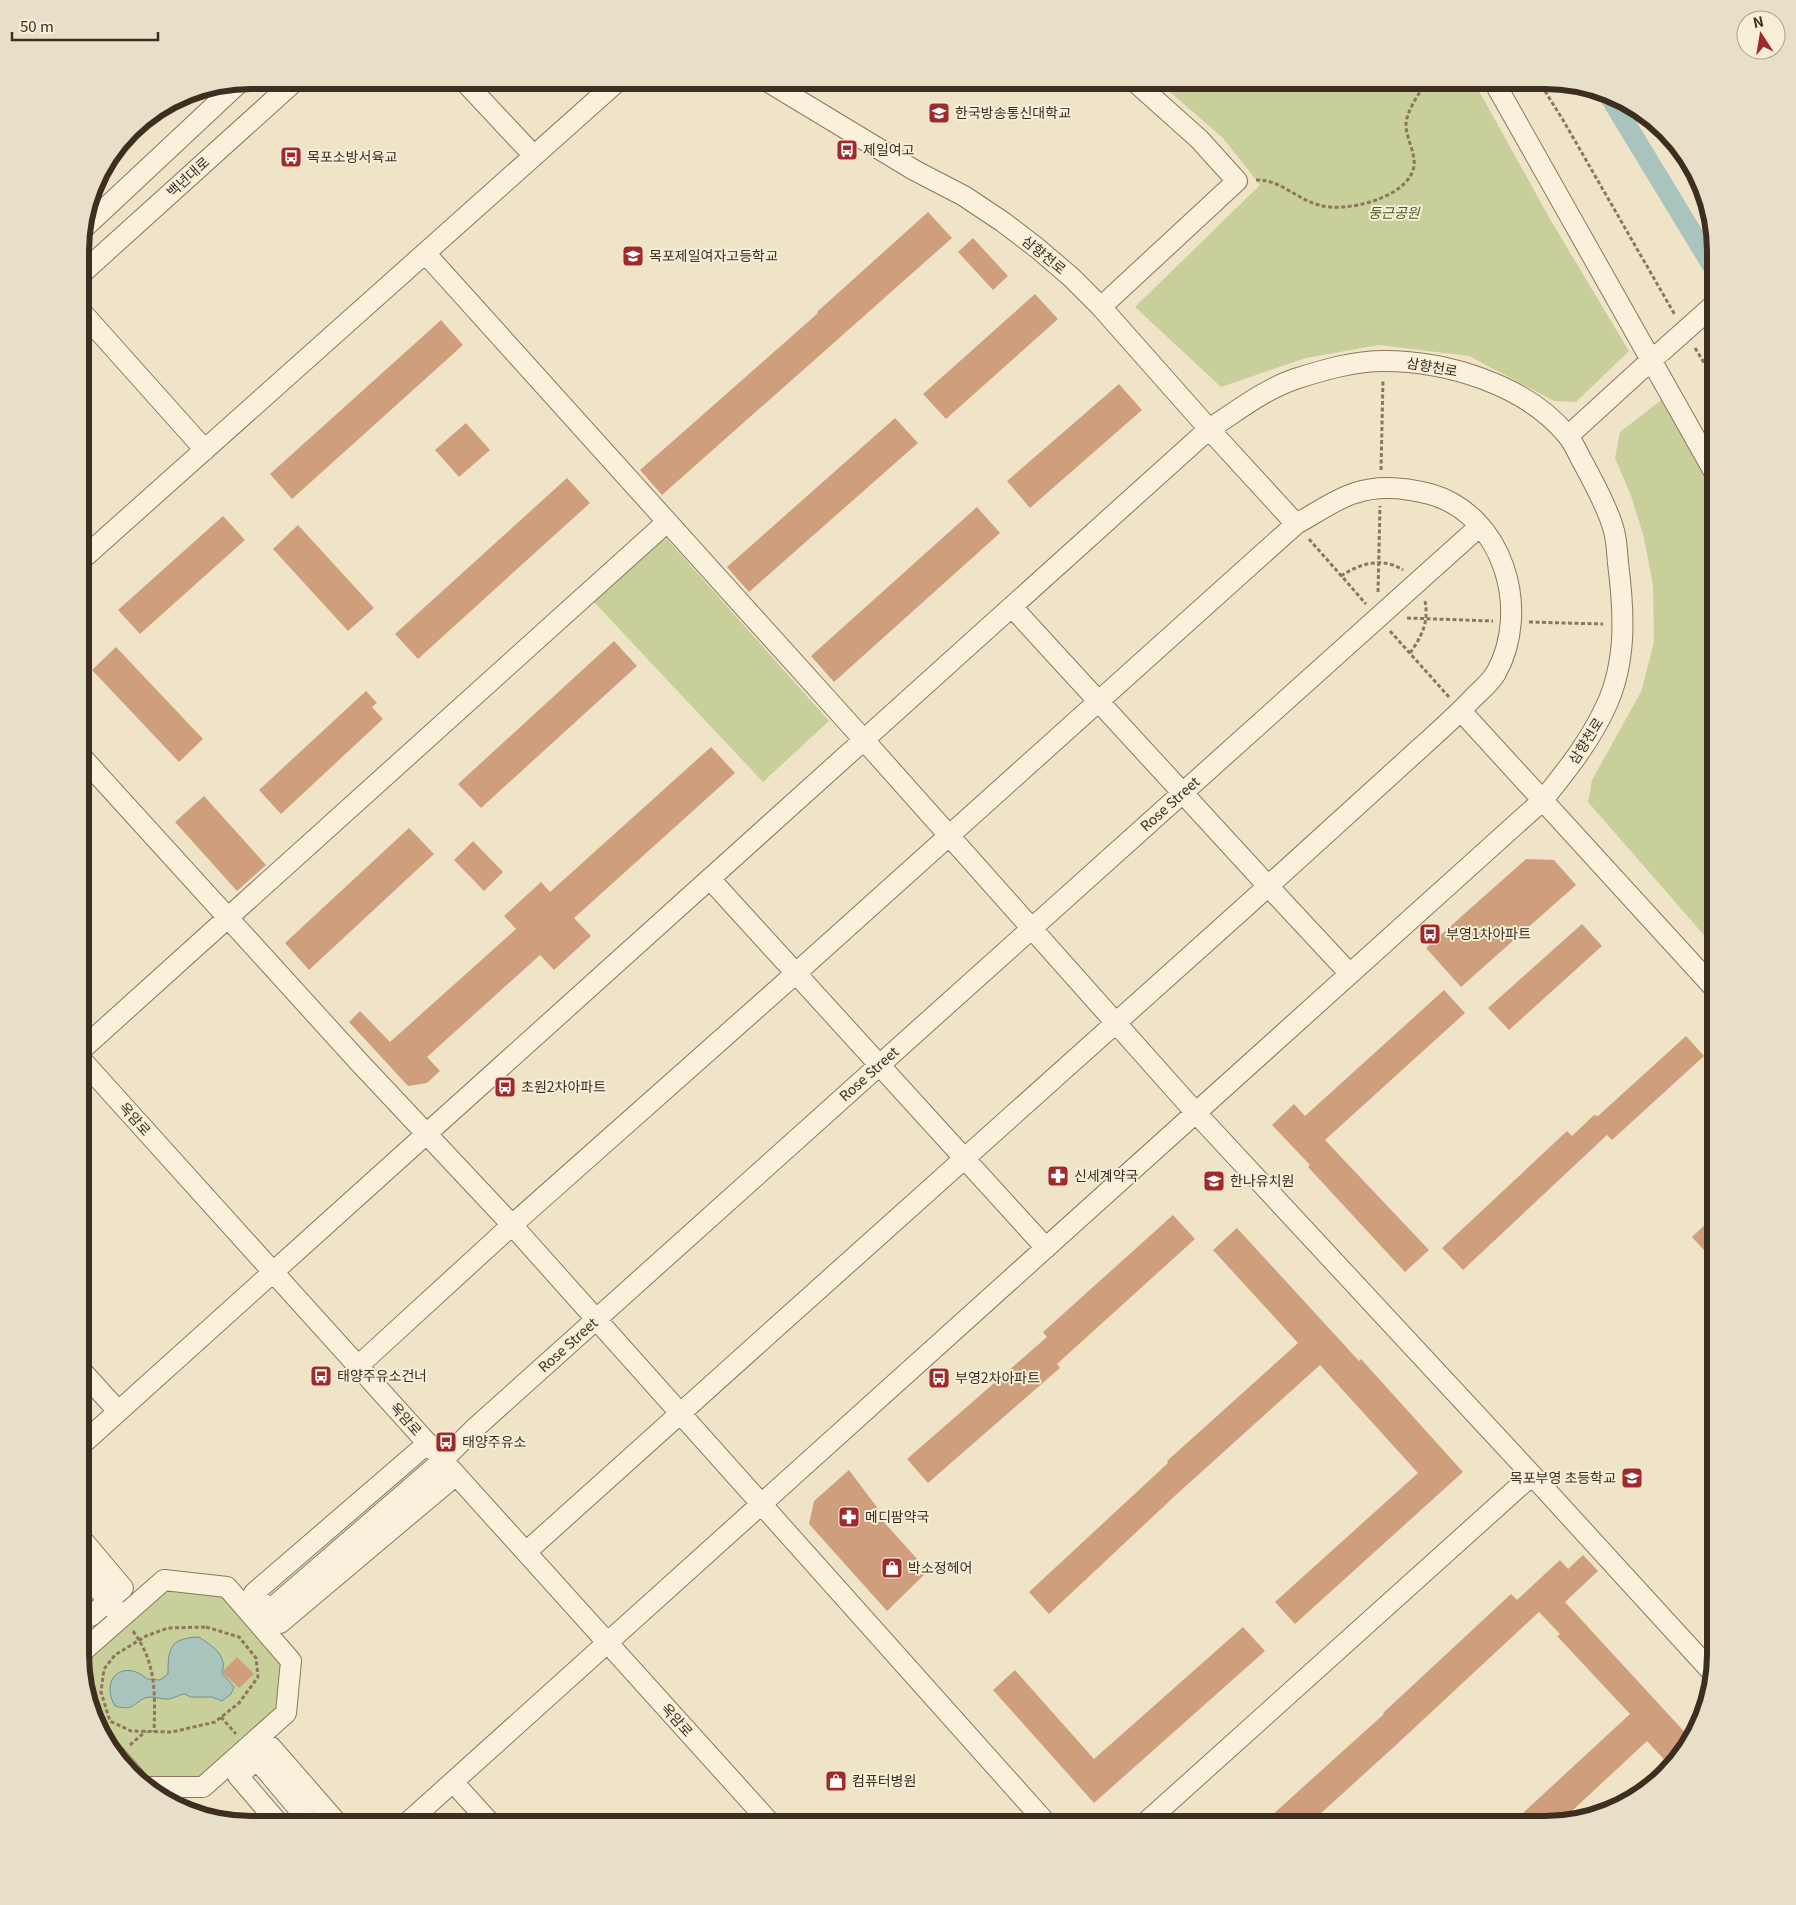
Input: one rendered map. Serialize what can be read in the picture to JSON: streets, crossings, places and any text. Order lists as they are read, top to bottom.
{
  "streets": {
    "street": [
      "백년대로",
      "삼향천로",
      "Rose Street",
      "옥암로"
    ]
  },
  "crossings": [
    ["삼향천로", "옥암로"],
    ["Rose Street", "옥암로"]
  ],
  "parks": ["둥근공원"],
  "places": {
    "school or university": [
      "한국방송통신대학교",
      "목포제일여자고등학교",
      "한나유치원",
      "목포부영 초등학교"
    ],
    "bus stop": [
      "제일여고",
      "목포소방서육교",
      "부영1차아파트",
      "초원2차아파트",
      "태양주유소건너",
      "부영2차아파트",
      "태양주유소"
    ],
    "pharmacy": ["신세계약국", "메디팜약국"],
    "shop": ["박소정헤어", "컴퓨터병원"]
  },
  "scale_bar": "50 m",
  "north": "top"
}
